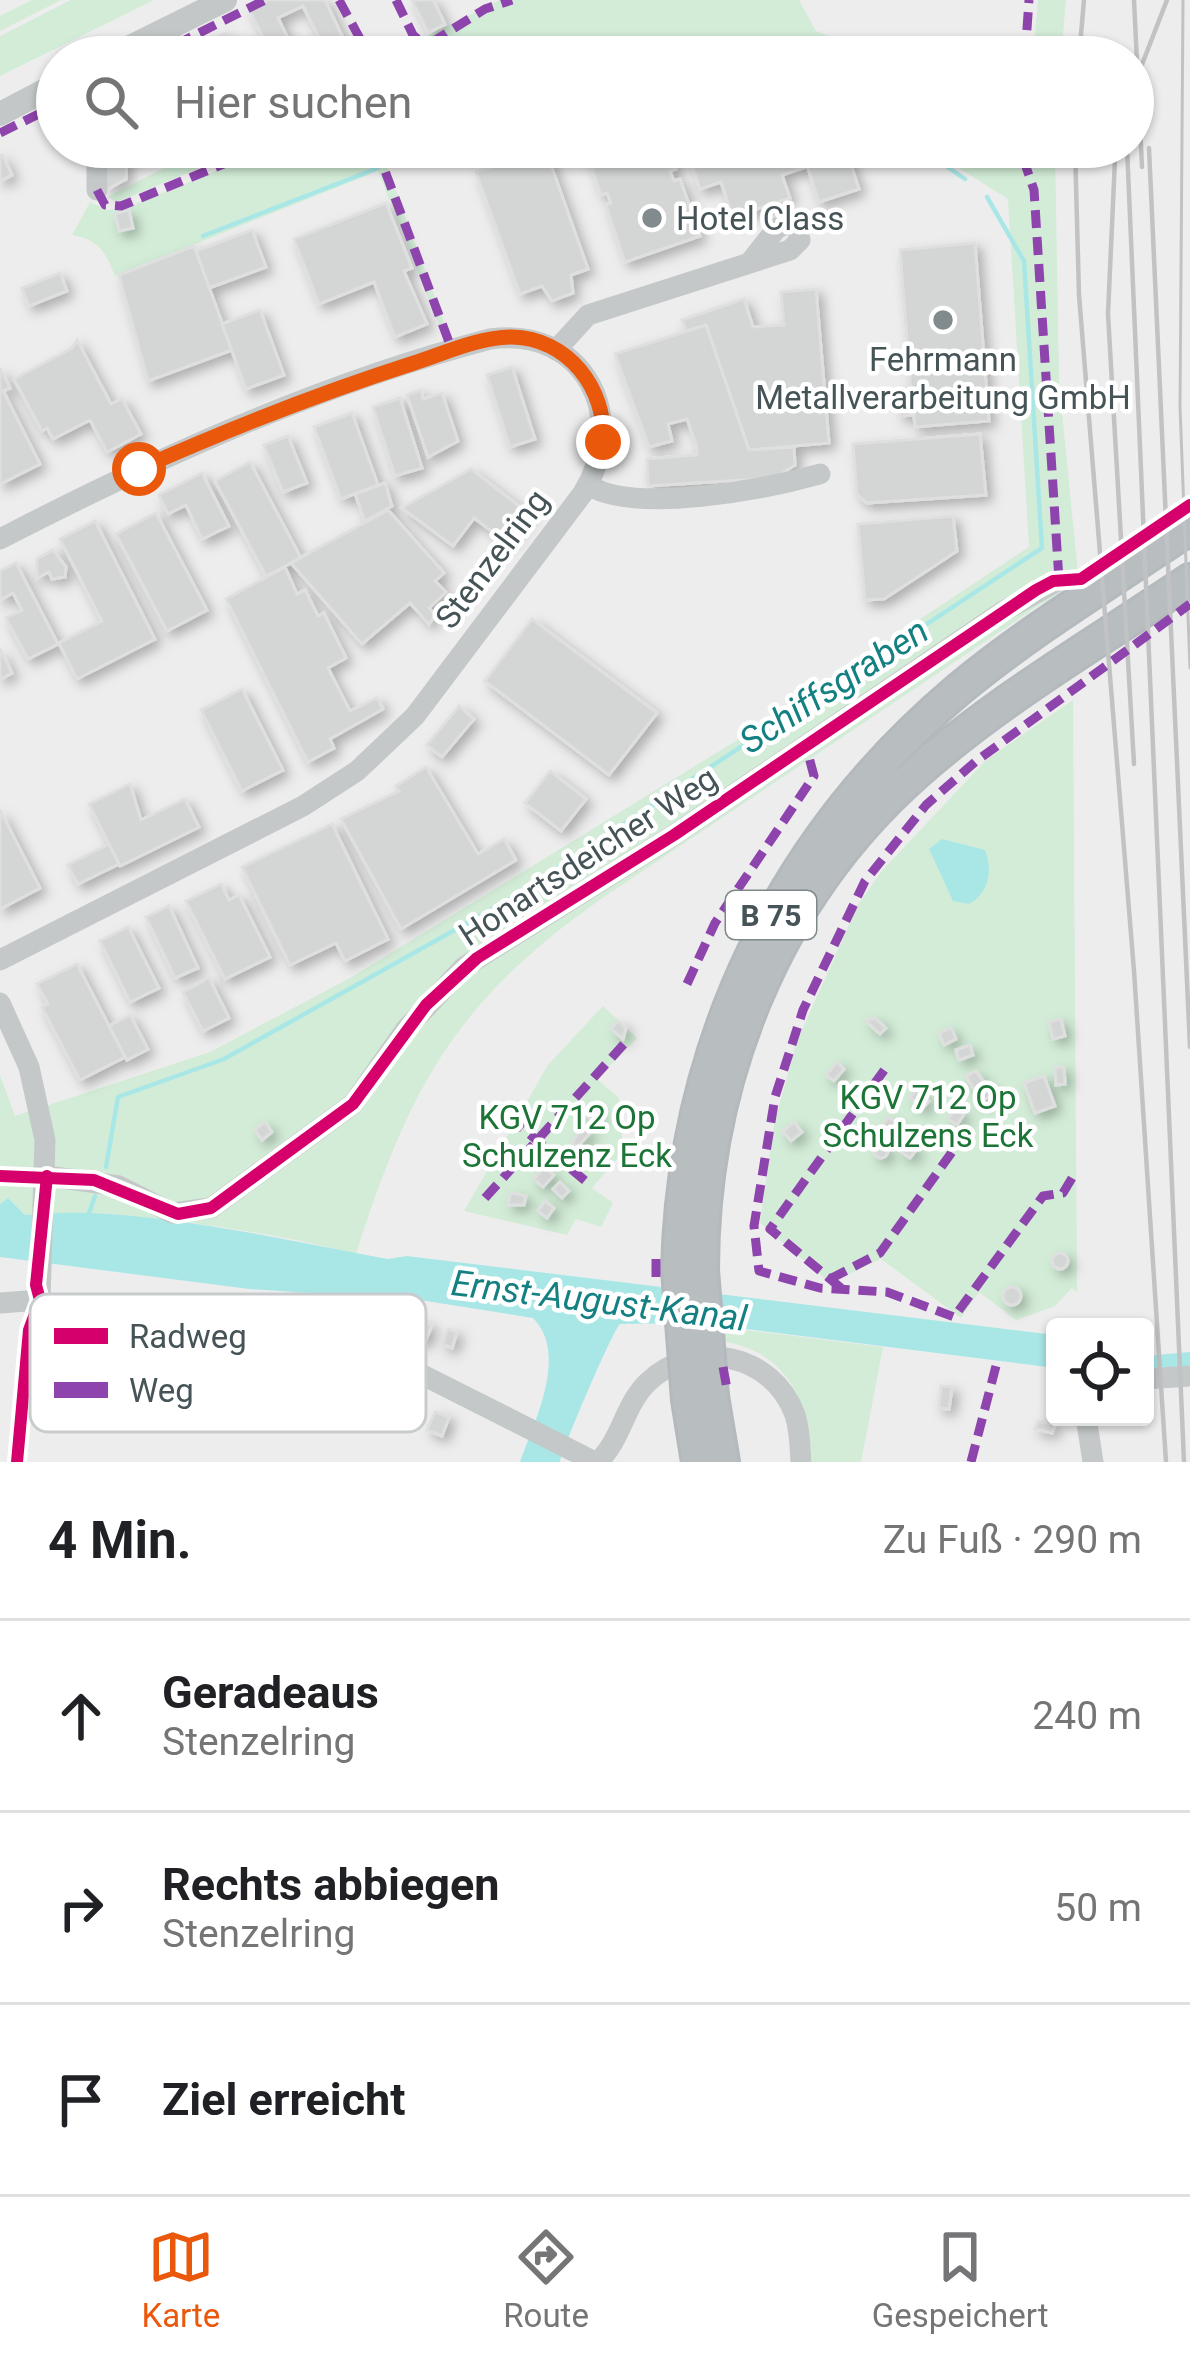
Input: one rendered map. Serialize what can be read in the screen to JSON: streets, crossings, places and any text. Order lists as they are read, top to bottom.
{
  "streets": {
    "highway": ["B 75"],
    "street": ["Stenzelring", "Honartsdeicher Weg"]
  },
  "water": ["Schiffsgraben", "Ernst-August-Kanal"],
  "parks": ["KGV 712 Op Schulzens Eck", "KGV 712 Op Schulzenz Eck"],
  "places": ["Hotel Class", "Fehrmann Metallverarbeitung GmbH"],
  "legend": ["Radweg", "Weg"],
  "page": {
    "search": "Hier suchen",
    "heading": ["4 Min.", "Zu Fuß · 290 m"],
    "list": [
      ["Geradeaus", "Stenzelring", "240 m"],
      ["Rechts abbiegen", "Stenzelring", "50 m"],
      "Ziel erreicht"
    ],
    "nav": ["Karte", "Route", "Gespeichert"]
  }
}
